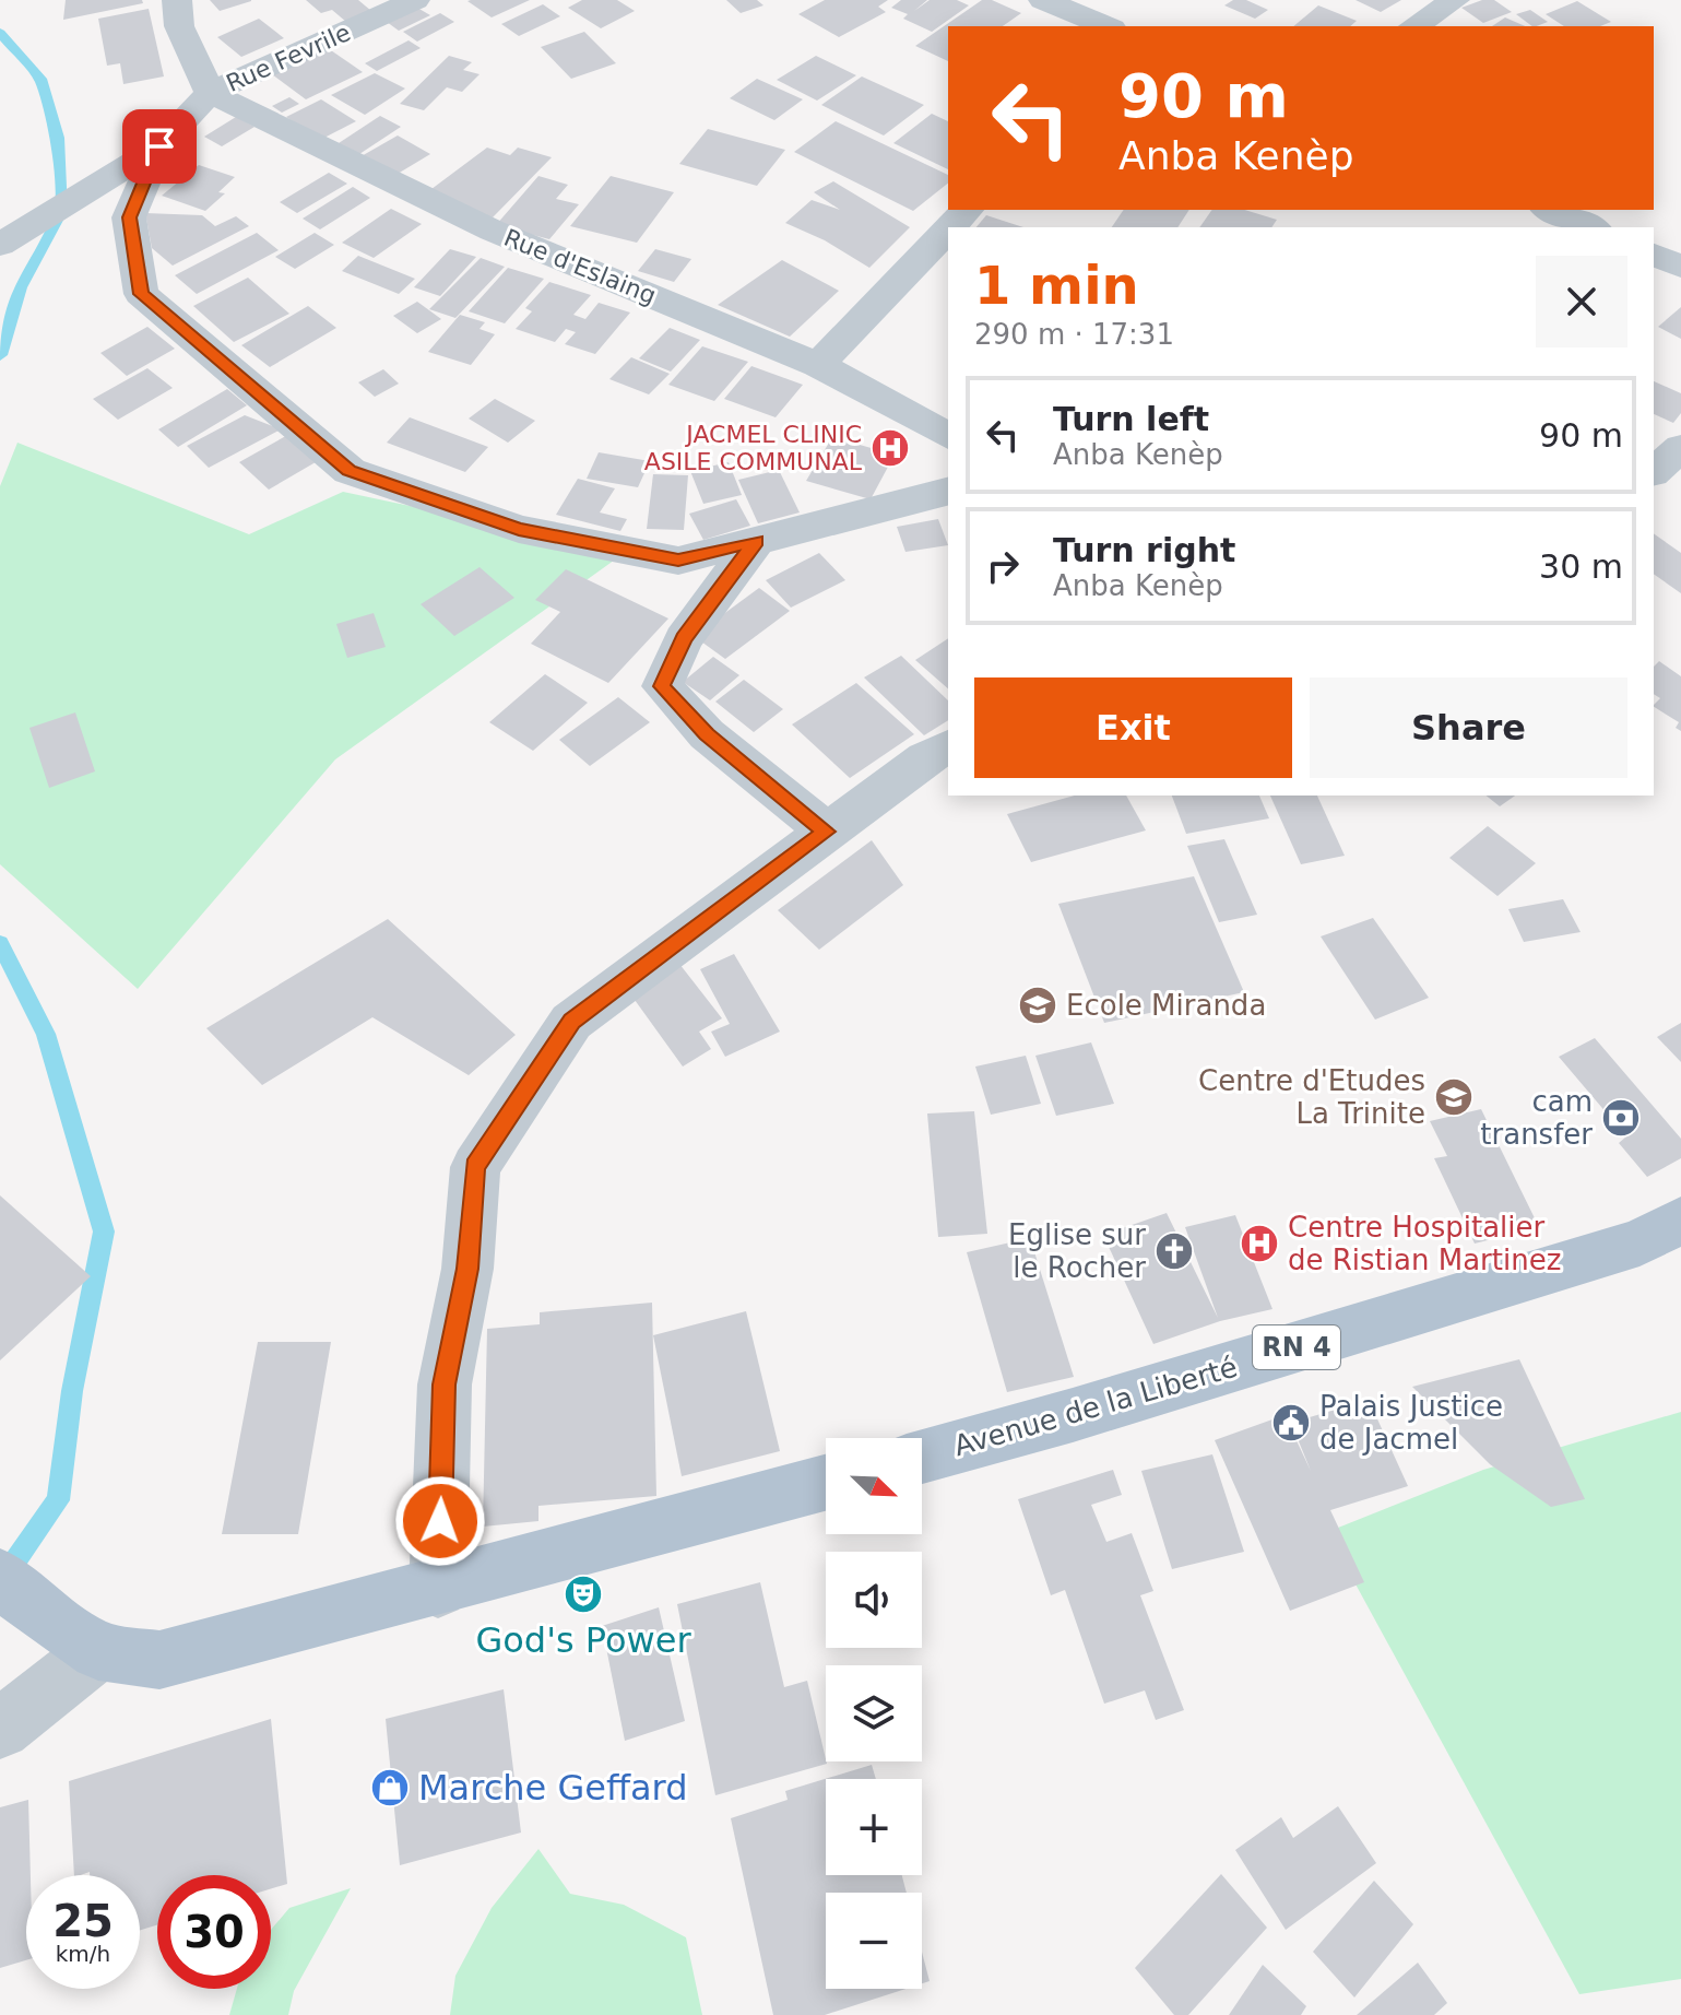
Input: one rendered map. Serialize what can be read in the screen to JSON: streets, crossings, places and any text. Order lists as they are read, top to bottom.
{
  "streets": {
    "main road": ["RN 4", "Avenue de la Liberté"],
    "street": ["Rue Fevrile", "Rue d'Eslaing"]
  },
  "crossings": [
    ["Rue Fevrile", "Rue d'Eslaing"]
  ],
  "places": {
    "hospital": ["JACMEL CLINIC ASILE COMMUNAL", "Centre Hospitalier de Ristian Martinez"],
    "school or university": ["Ecole Miranda", "Centre d'Etudes La Trinite"],
    "bank": ["cam transfer"],
    "church": ["Eglise sur le Rocher"],
    "public building": ["Palais Justice de Jacmel"],
    "theatre": ["God's Power"],
    "shop": ["Marche Geffard"]
  },
  "north": "bottom right",
  "page": {
    "turn": ["90 m", "Anba Kenèp"],
    "heading": ["1 min", "290 m · 17:31"],
    "list": [
      {
        "name": "Turn left",
        "note": "Anba Kenèp",
        "value": "90 m"
      },
      {
        "name": "Turn right",
        "note": "Anba Kenèp",
        "value": "30 m"
      }
    ],
    "buttons": ["Exit", "Share"],
    "map_buttons": ["+", "−"],
    "speed": "25 km/h",
    "limit": "30"
  }
}
